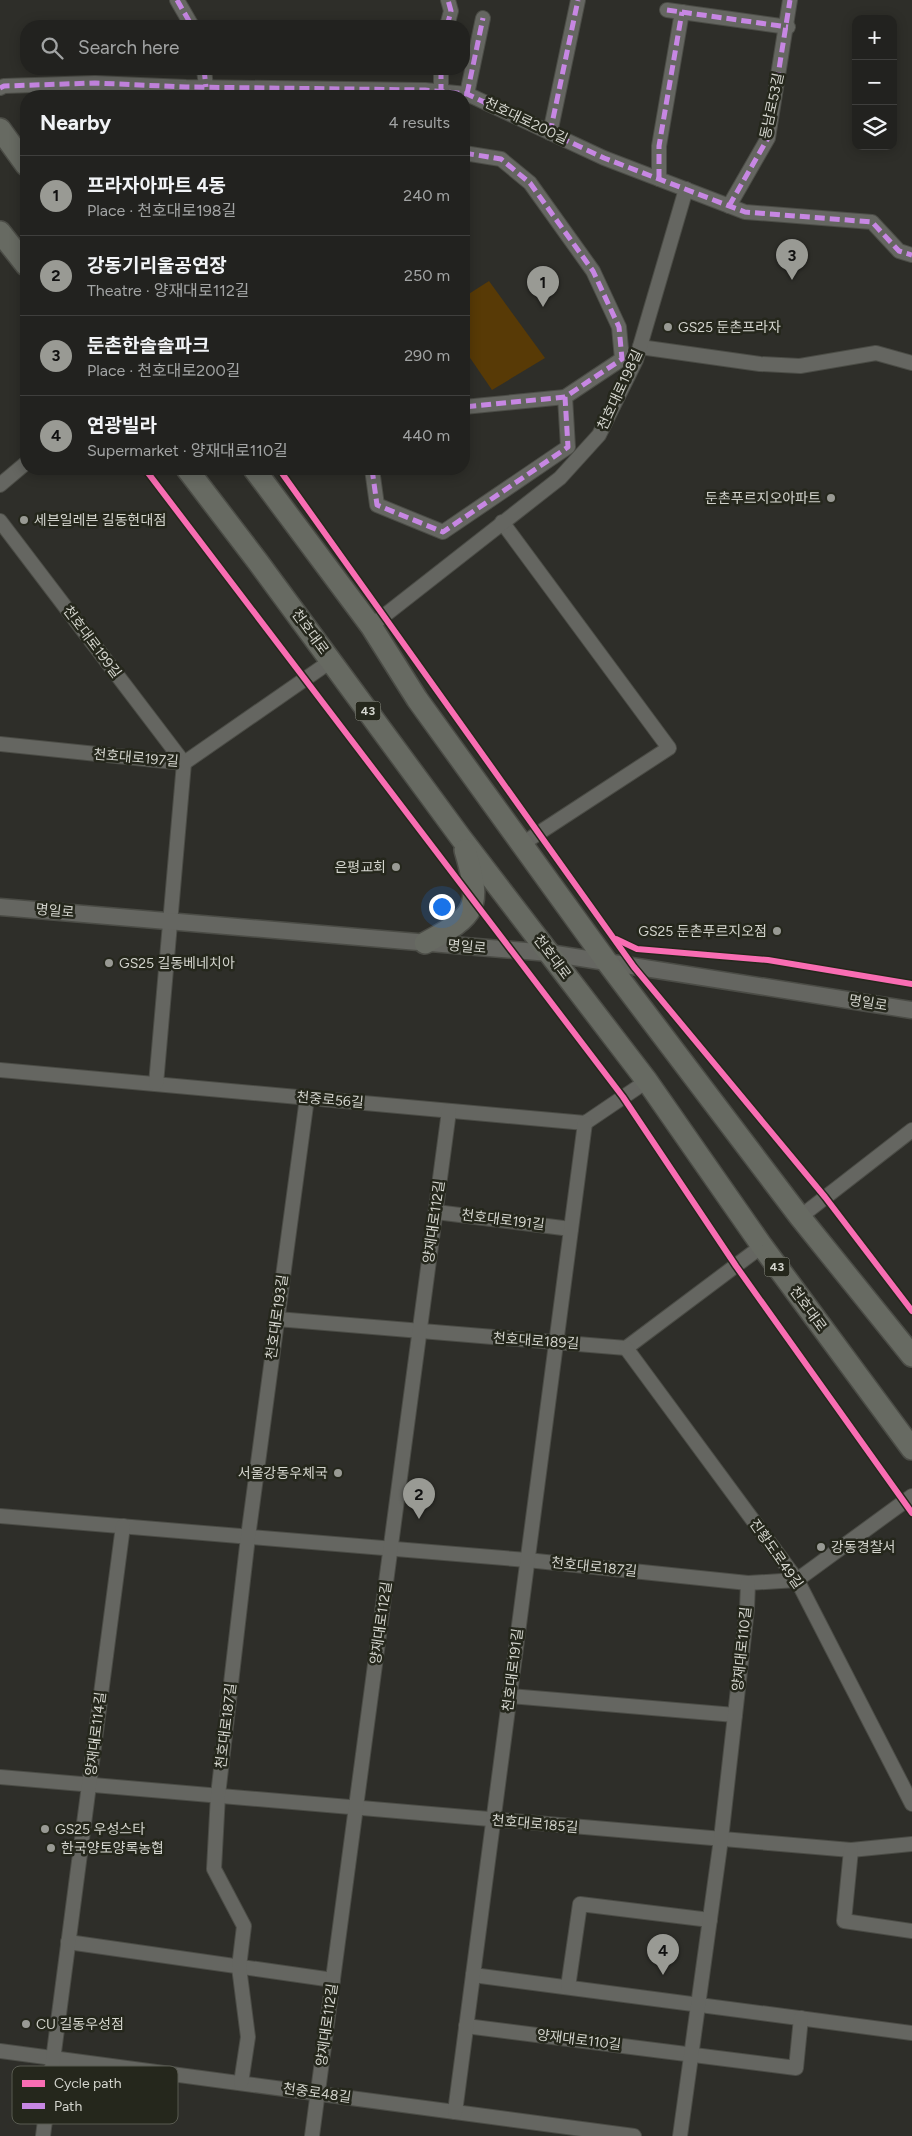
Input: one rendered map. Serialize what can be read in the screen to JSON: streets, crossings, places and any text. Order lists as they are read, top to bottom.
{
  "streets": {
    "main road": ["천호대로", "43"],
    "street": [
      "동남로53길",
      "천호대로200길",
      "천호대로198길",
      "천호대로199길",
      "천호대로197길",
      "명일로",
      "천중로56길",
      "천호대로191길",
      "양재대로112길",
      "천호대로193길",
      "천호대로189길",
      "진황도로49길",
      "천호대로187길",
      "양재대로110길",
      "양재대로114길",
      "천호대로185길",
      "천중로48길"
    ]
  },
  "crossings": [
    ["동남로53길", "천호대로200길"],
    ["천호대로200길", "천호대로198길"],
    ["천호대로", "천호대로197길"],
    ["천호대로", "명일로"],
    ["천호대로199길", "천호대로197길"],
    ["천중로56길", "천호대로191길"],
    ["천중로56길", "양재대로112길"],
    ["천중로56길", "천호대로193길"],
    ["천호대로191길", "양재대로112길"],
    ["천호대로191길", "천호대로189길"],
    ["천호대로191길", "천호대로187길"],
    ["천호대로191길", "양재대로110길"],
    ["천호대로191길", "천호대로185길"],
    ["천호대로191길", "천중로48길"],
    ["양재대로112길", "천호대로189길"],
    ["양재대로112길", "천호대로187길"],
    ["양재대로112길", "천호대로185길"],
    ["양재대로112길", "천중로48길"],
    ["천호대로193길", "천호대로189길"],
    ["천호대로193길", "천호대로187길"],
    ["천호대로189길", "진황도로49길"],
    ["진황도로49길", "천호대로187길"],
    ["천호대로187길", "양재대로110길"],
    ["천호대로187길", "양재대로114길"],
    ["천호대로187길", "천호대로185길"],
    ["양재대로110길", "천호대로185길"],
    ["양재대로114길", "천호대로185길"],
    ["양재대로114길", "천중로48길"]
  ],
  "places": [
    "GS25 둔촌프라자",
    "둔촌푸르지오아파트",
    "세븐일레븐 길동현대점",
    "은평교회",
    "GS25 둔촌푸르지오점",
    "GS25 길동베네치아",
    "서울강동우체국",
    "강동경찰서",
    "GS25 우성스타",
    "한국양토양록농협",
    "CU 길동우성점"
  ],
  "legend": ["Cycle path", "Path"],
  "page": {
    "map_buttons": ["+", "−"],
    "search": "Search here",
    "heading": ["Nearby", "4 results"],
    "list": [
      {
        "mark": "1",
        "name": "프라자아파트 4동",
        "note": "Place · 천호대로198길",
        "value": "240 m"
      },
      {
        "mark": "2",
        "name": "강동기리울공연장",
        "note": "Theatre · 양재대로112길",
        "value": "250 m"
      },
      {
        "mark": "3",
        "name": "둔촌한솔솔파크",
        "note": "Place · 천호대로200길",
        "value": "290 m"
      },
      {
        "mark": "4",
        "name": "연광빌라",
        "note": "Supermarket · 양재대로110길",
        "value": "440 m"
      }
    ],
    "pins": [
      "3",
      "1",
      "2",
      "4"
    ]
  }
}
